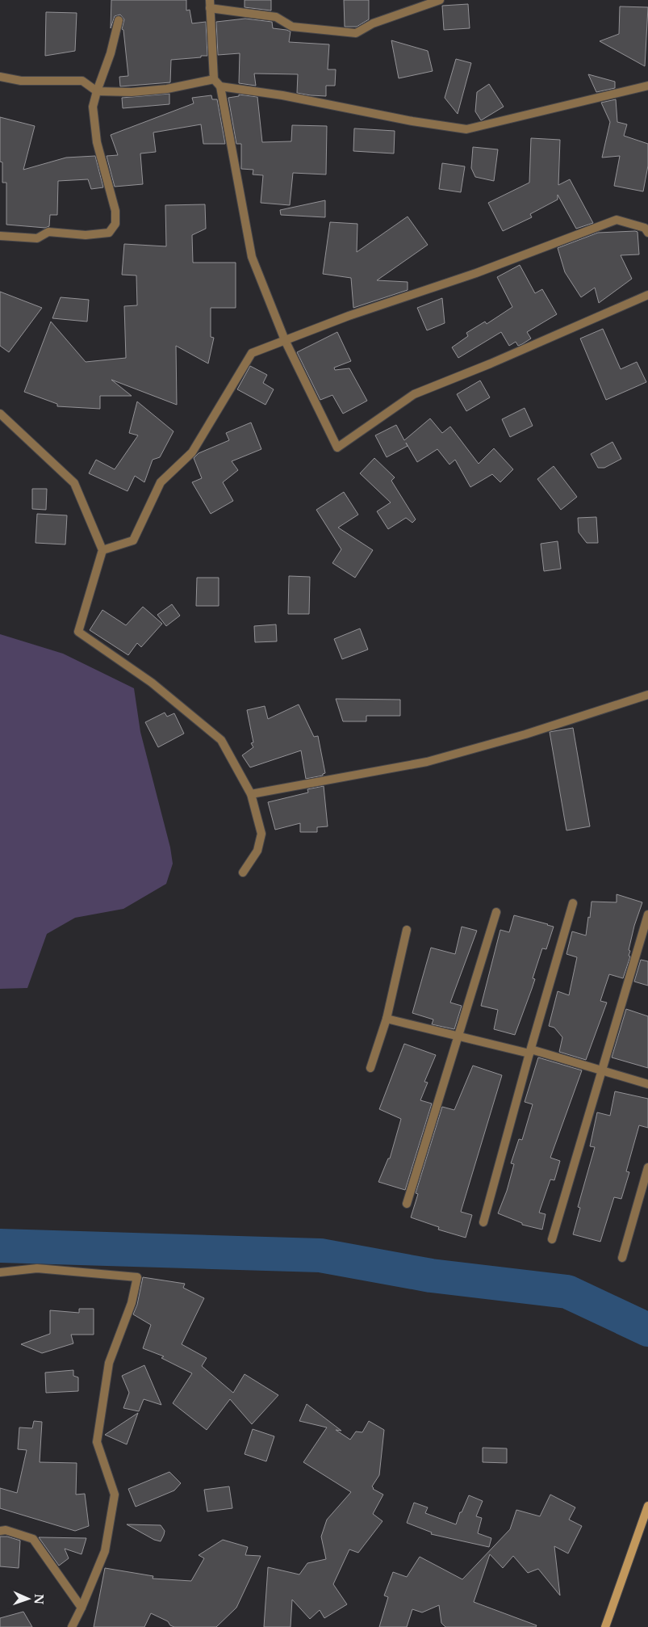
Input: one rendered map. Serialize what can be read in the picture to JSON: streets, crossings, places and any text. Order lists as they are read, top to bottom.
{
  "north": "right"
}
